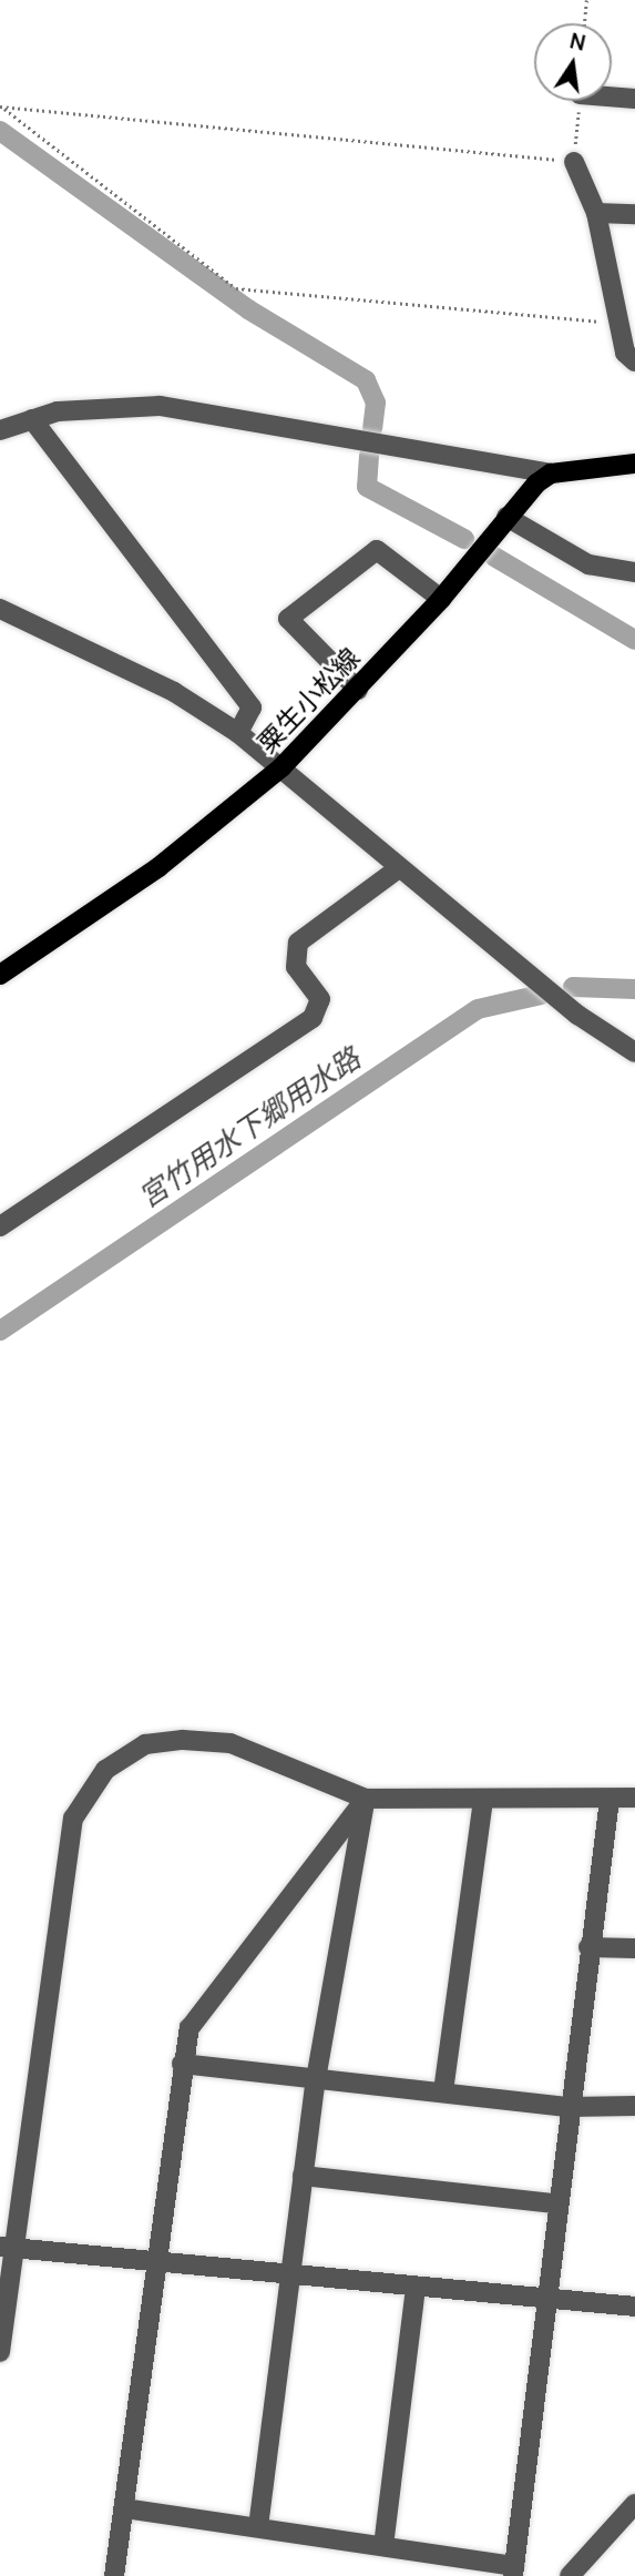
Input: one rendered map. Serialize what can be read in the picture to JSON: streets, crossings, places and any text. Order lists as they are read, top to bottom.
{
  "streets": {
    "main road": ["粟生小松線"]
  },
  "water": ["宮竹用水下郷用水路"],
  "north": "top"
}
